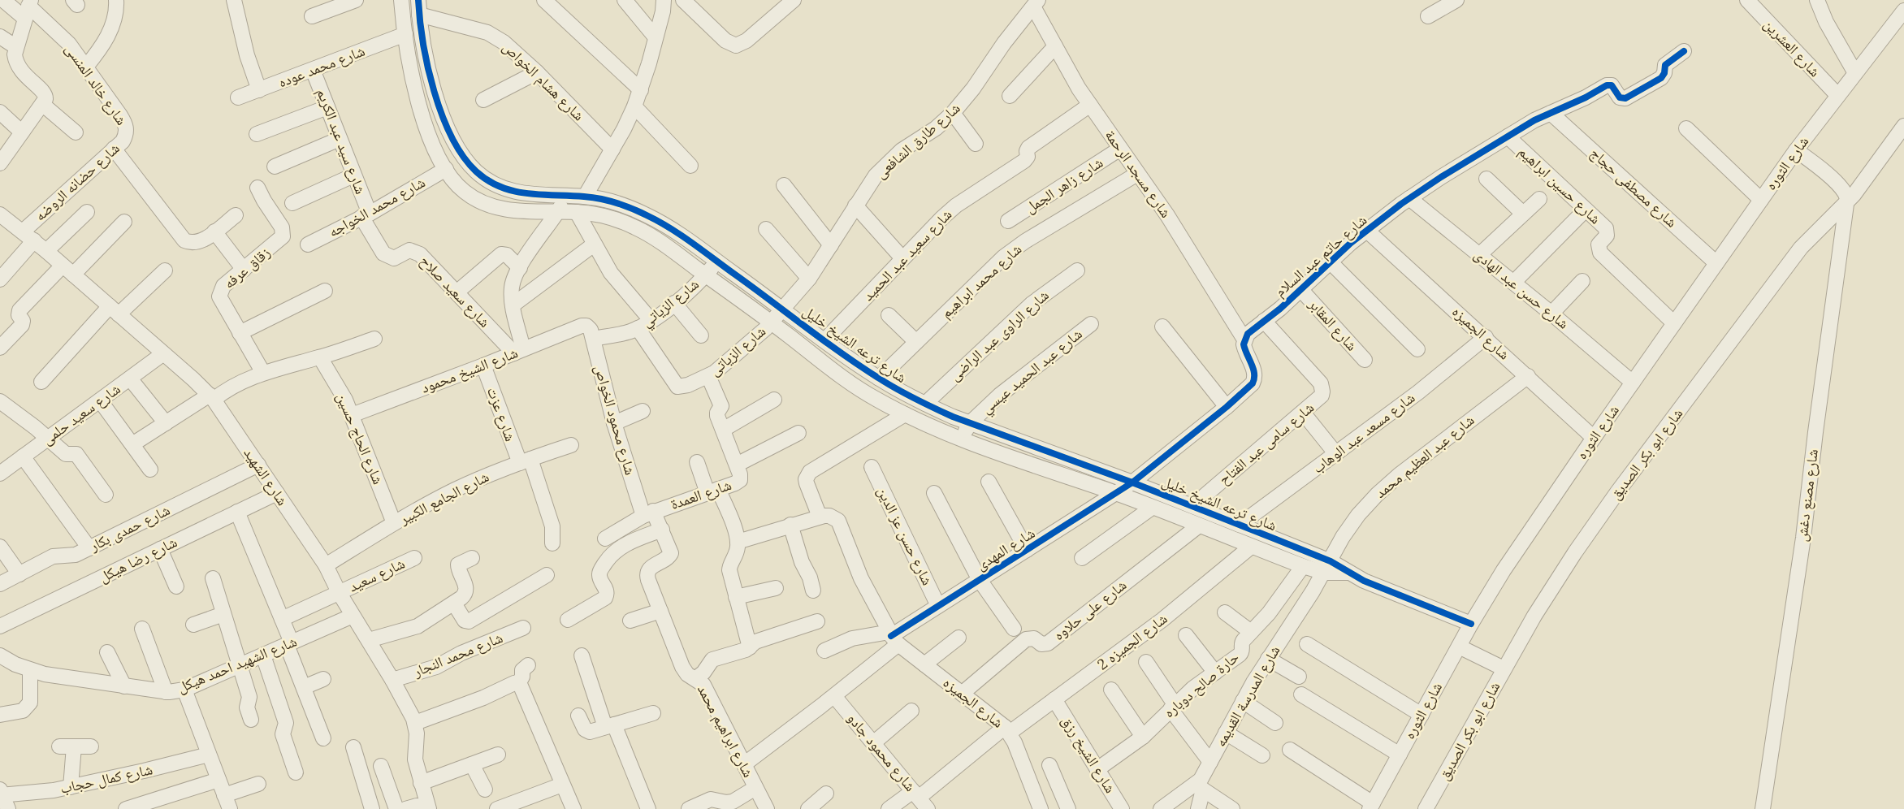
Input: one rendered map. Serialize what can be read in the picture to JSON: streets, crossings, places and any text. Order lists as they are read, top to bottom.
{
  "streets": {
    "street": [
      "شارع العشرين",
      "شارع محمد عوده",
      "شارع هشام الخواص",
      "شارع خالد المنسى",
      "شارع طارق الشافعى",
      "شارع سيد عبد الكريم",
      "شارع الثوره",
      "شارع مسجد الرحمة",
      "شارع حضانه الروضه",
      "شارع زاهر الجمل",
      "شارع حسين ابراهيم",
      "شارع مصطفى حجاج",
      "شارع محمد الخواجه",
      "شارع سعيد عبد الحميد",
      "شارع حاتم عبد السلام",
      "زقاق عرفه",
      "شارع محمد ابراهيم",
      "شارع حسن عبد الهادى",
      "شارع سعيد صلاح",
      "شارع الزياتي",
      "شارع المقابر",
      "شارع الجميزه",
      "شارع الراوى عبد الراضى",
      "شارع ترعه الشيخ خليل",
      "شارع الزياتى",
      "شارع الشيخ محمود",
      "شارع عبد الحميد عيسي",
      "شارع سعيد حلمى",
      "شارع عزت",
      "شارع محمود الخواص",
      "شارع مسعد عبد الوهاب",
      "شارع الحاج حسين",
      "شارع سامى عبد الفتاح",
      "شارع ابو بكر الصديق",
      "شارع عبد العظيم محمد",
      "شارع الشهيد",
      "شارع العمدة",
      "شارع مصنع دغش",
      "شارع الجامع الكبير",
      "شارع حمدى بكار",
      "شارع حسن عز الدين",
      "شارع المهدى",
      "شارع رضا هيكل",
      "شارع سعيد",
      "شارع على حلاوه",
      "شارع الجميزه 2",
      "شارع محمد النجار",
      "شارع الشهيد احمد هيكل",
      "حارة صالح دوباره",
      "شارع المدرسة القديمه",
      "شارع ابراهيم محمد",
      "شارع محمود جادو",
      "شارع الشيخ رزق",
      "شارع كمال حجاب"
    ]
  },
  "crossings": [
    ["شارع العشرين", "شارع الثوره"],
    ["شارع محمد عوده", "شارع سيد عبد الكريم"],
    ["شارع محمد عوده", "شارع ترعه الشيخ خليل"],
    ["شارع هشام الخواص", "شارع ترعه الشيخ خليل"],
    ["شارع خالد المنسى", "شارع حضانه الروضه"],
    ["شارع طارق الشافعى", "شارع مسجد الرحمة"],
    ["شارع طارق الشافعى", "شارع ترعه الشيخ خليل"],
    ["شارع طارق الشافعى", "شارع الزياتى"],
    ["شارع سيد عبد الكريم", "شارع محمد الخواجه"],
    ["شارع سيد عبد الكريم", "شارع سعيد صلاح"],
    ["شارع الثوره", "شارع حسين ابراهيم"],
    ["شارع الثوره", "شارع مصطفى حجاج"],
    ["شارع الثوره", "شارع حسن عبد الهادى"],
    ["شارع الثوره", "شارع الجميزه"],
    ["شارع الثوره", "شارع ترعه الشيخ خليل"],
    ["شارع مسجد الرحمة", "شارع زاهر الجمل"],
    ["شارع مسجد الرحمة", "شارع سعيد عبد الحميد"],
    ["شارع مسجد الرحمة", "شارع حاتم عبد السلام"],
    ["شارع مسجد الرحمة", "شارع محمد ابراهيم"],
    ["شارع حضانه الروضه", "شارع الشهيد"],
    ["شارع حسين ابراهيم", "شارع حاتم عبد السلام"],
    ["شارع مصطفى حجاج", "شارع حاتم عبد السلام"],
    ["شارع محمد الخواجه", "شارع سعيد صلاح"],
    ["شارع محمد الخواجه", "شارع ترعه الشيخ خليل"],
    ["شارع سعيد عبد الحميد", "شارع ترعه الشيخ خليل"],
    ["شارع حاتم عبد السلام", "شارع حسن عبد الهادى"],
    ["شارع حاتم عبد السلام", "شارع المقابر"],
    ["شارع حاتم عبد السلام", "شارع الجميزه"],
    ["شارع حاتم عبد السلام", "شارع سامى عبد الفتاح"],
    ["شارع محمد ابراهيم", "شارع ترعه الشيخ خليل"],
    ["شارع سعيد صلاح", "شارع الشيخ محمود"],
    ["شارع الزياتي", "شارع ترعه الشيخ خليل"],
    ["شارع الزياتي", "شارع الزياتى"],
    ["شارع الزياتي", "شارع محمود الخواص"],
    ["شارع الجميزه", "شارع مسعد عبد الوهاب"],
    ["شارع الجميزه", "شارع عبد العظيم محمد"],
    ["شارع الجميزه", "شارع المهدى"],
    ["شارع الجميزه", "شارع على حلاوه"],
    ["شارع الجميزه", "شارع الجميزه 2"],
    ["شارع الراوى عبد الراضى", "شارع ترعه الشيخ خليل"],
    ["شارع ترعه الشيخ خليل", "شارع الزياتى"],
    ["شارع ترعه الشيخ خليل", "شارع عبد الحميد عيسي"],
    ["شارع ترعه الشيخ خليل", "شارع مسعد عبد الوهاب"],
    ["شارع ترعه الشيخ خليل", "شارع سامى عبد الفتاح"],
    ["شارع ترعه الشيخ خليل", "شارع عبد العظيم محمد"],
    ["شارع ترعه الشيخ خليل", "شارع المهدى"],
    ["شارع ترعه الشيخ خليل", "شارع على حلاوه"],
    ["شارع ترعه الشيخ خليل", "شارع الجميزه 2"],
    ["شارع ترعه الشيخ خليل", "حارة صالح دوباره"],
    ["شارع ترعه الشيخ خليل", "شارع المدرسة القديمه"],
    ["شارع الزياتى", "شارع العمدة"],
    ["شارع الشيخ محمود", "شارع عزت"],
    ["شارع الشيخ محمود", "شارع محمود الخواص"],
    ["شارع الشيخ محمود", "شارع الحاج حسين"],
    ["شارع سعيد حلمى", "شارع الشهيد"],
    ["شارع عزت", "شارع الجامع الكبير"],
    ["شارع محمود الخواص", "شارع العمدة"],
    ["شارع محمود الخواص", "شارع ابراهيم محمد"],
    ["شارع الحاج حسين", "شارع الجامع الكبير"],
    ["شارع ابو بكر الصديق", "شارع مصنع دغش"],
    ["شارع عبد العظيم محمد", "شارع المدرسة القديمه"],
    ["شارع الشهيد", "شارع الجامع الكبير"],
    ["شارع الشهيد", "شارع حمدى بكار"],
    ["شارع الشهيد", "شارع رضا هيكل"],
    ["شارع الشهيد", "شارع سعيد"],
    ["شارع الشهيد", "شارع محمد النجار"],
    ["شارع الشهيد", "شارع الشهيد احمد هيكل"],
    ["شارع حسن عز الدين", "شارع المهدى"],
    ["شارع المهدى", "شارع ابراهيم محمد"],
    ["شارع المهدى", "شارع محمود جادو"],
    ["شارع الجميزه 2", "شارع محمود جادو"],
    ["شارع الجميزه 2", "شارع الشيخ رزق"],
    ["حارة صالح دوباره", "شارع الشيخ رزق"]
  ]
}
